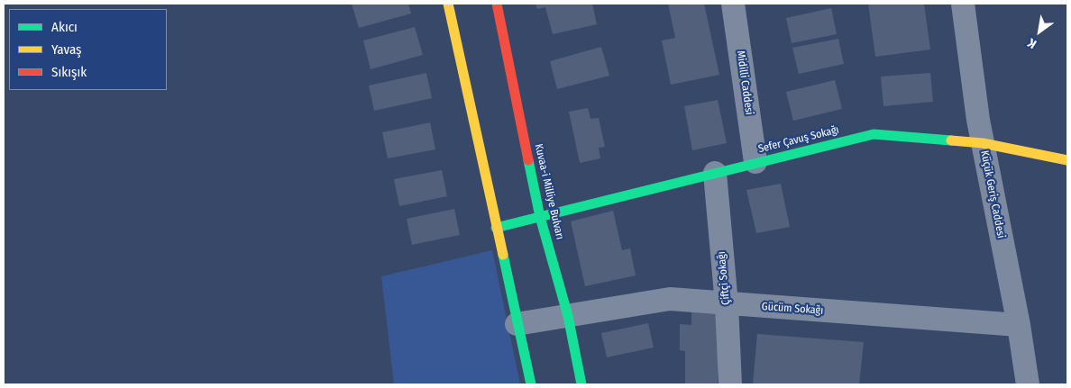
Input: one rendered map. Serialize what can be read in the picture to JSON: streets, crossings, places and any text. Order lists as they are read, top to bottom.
{
  "streets": {
    "main road": ["Sefer Çavuş Sokağı", "Kuvaa-i Milliye Bulvarı"],
    "street": [
      "Midilli Caddesi",
      "Küçük Geriş Caddesi",
      "Çiftçi Sokağı",
      "Gücüm Sokağı"
    ]
  },
  "crossings": [
    ["Midilli Caddesi", "Sefer Çavuş Sokağı"],
    ["Sefer Çavuş Sokağı", "Kuvaa-i Milliye Bulvarı"],
    ["Sefer Çavuş Sokağı", "Küçük Geriş Caddesi"],
    ["Sefer Çavuş Sokağı", "Çiftçi Sokağı"],
    ["Kuvaa-i Milliye Bulvarı", "Gücüm Sokağı"],
    ["Küçük Geriş Caddesi", "Gücüm Sokağı"],
    ["Çiftçi Sokağı", "Gücüm Sokağı"]
  ],
  "legend": ["Akıcı", "Yavaş", "Sıkışık"],
  "north": "bottom left"
}
